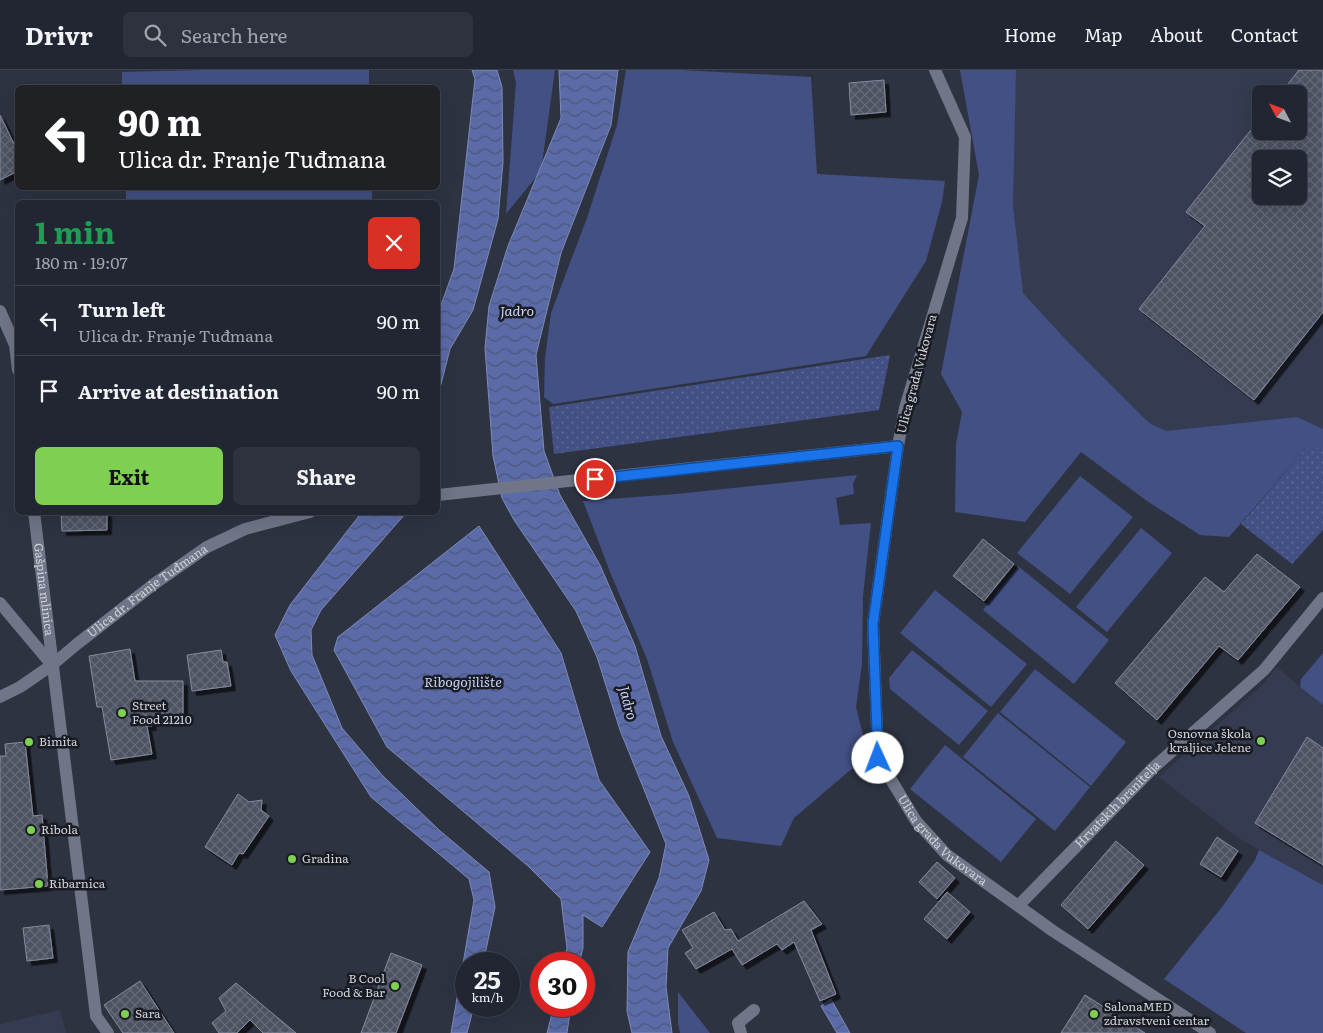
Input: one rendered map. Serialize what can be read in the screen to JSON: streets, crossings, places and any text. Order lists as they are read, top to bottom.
{
  "streets": {
    "street": [
      "Ulica grada Vukovara",
      "Gašpina mlinica",
      "Ulica dr. Franje Tuđmana",
      "Hrvatskih branitelja"
    ]
  },
  "crossings": [
    ["Ulica grada Vukovara", "Hrvatskih branitelja"],
    ["Gašpina mlinica", "Ulica dr. Franje Tuđmana"]
  ],
  "water": ["Jadro", "Ribogojilište"],
  "places": [
    "Street Food 21210",
    "Osnovna škola kraljice Jelene",
    "Bimita",
    "Ribola",
    "Gradina",
    "Ribarnica",
    "B Cool Food & Bar",
    "Sara",
    "SalonaMED zdravstveni centar"
  ],
  "north": "top left",
  "page": {
    "header": "Drivr",
    "search": "Search here",
    "nav": [
      "Home",
      "Map",
      "About",
      "Contact"
    ],
    "turn": ["90 m", "Ulica dr. Franje Tuđmana"],
    "heading": ["1 min", "180 m · 19:07"],
    "list": [
      {
        "name": "Turn left",
        "note": "Ulica dr. Franje Tuđmana",
        "value": "90 m"
      },
      {
        "name": "Arrive at destination",
        "value": "90 m"
      }
    ],
    "buttons": ["Exit", "Share"],
    "speed": "25 km/h",
    "limit": "30"
  }
}
